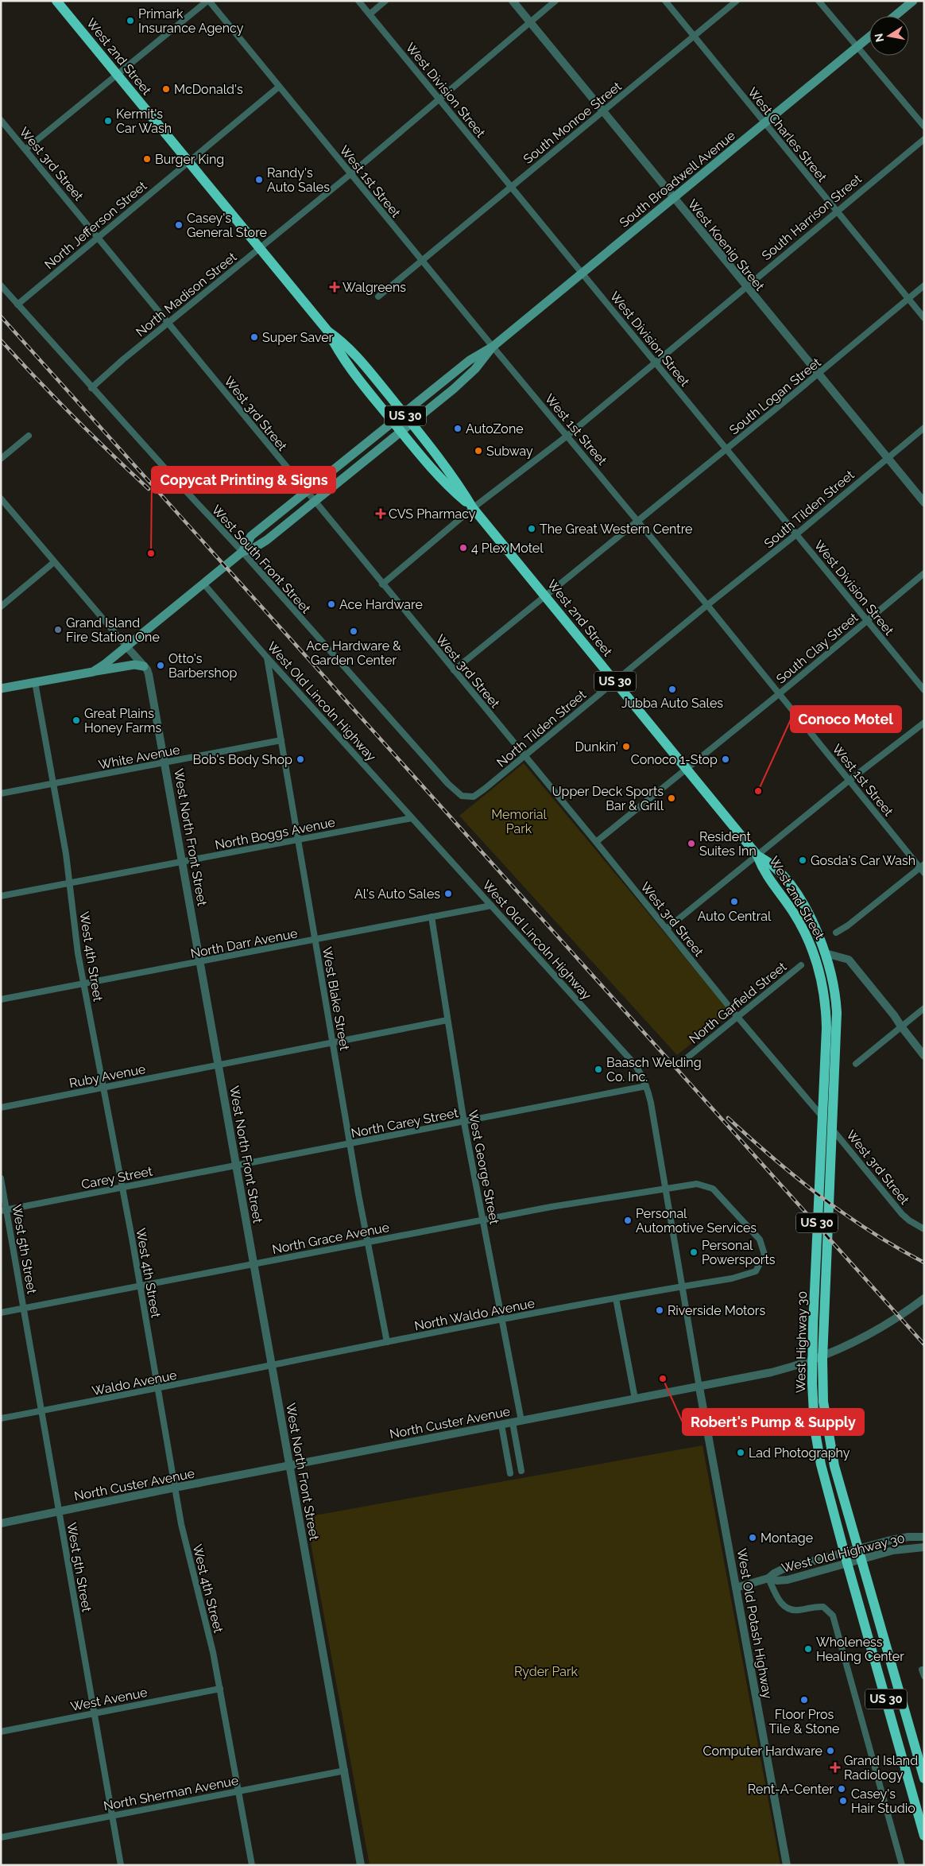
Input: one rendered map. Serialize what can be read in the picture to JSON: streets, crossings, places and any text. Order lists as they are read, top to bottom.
{
  "streets": {
    "highway": ["West 2nd Street", "US 30", "West Highway 30"],
    "main road": ["South Broadwell Avenue"],
    "street": [
      "West Division Street",
      "South Monroe Street",
      "West Charles Street",
      "West 3rd Street",
      "West 1st Street",
      "South Harrison Street",
      "North Jefferson Street",
      "West Koenig Street",
      "North Madison Street",
      "South Logan Street",
      "South Tilden Street",
      "West South Front Street",
      "South Clay Street",
      "West Old Lincoln Highway",
      "North Tilden Street",
      "White Avenue",
      "North Boggs Avenue",
      "West North Front Street",
      "North Darr Avenue",
      "West 4th Street",
      "West Blake Street",
      "North Garfield Street",
      "Ruby Avenue",
      "North Carey Street",
      "West George Street",
      "Carey Street",
      "North Grace Avenue",
      "West 5th Street",
      "North Waldo Avenue",
      "Waldo Avenue",
      "North Custer Avenue",
      "West Old Highway 30",
      "West Old Potash Highway",
      "West Avenue",
      "North Sherman Avenue"
    ]
  },
  "crossings": [
    ["West 2nd Street", "South Harrison Street"],
    ["West 2nd Street", "North Jefferson Street"],
    ["West 2nd Street", "North Madison Street"],
    ["West 2nd Street", "South Logan Street"],
    ["West 2nd Street", "South Clay Street"],
    ["West 2nd Street", "North Tilden Street"],
    ["West 2nd Street", "West Highway 30"],
    ["West Division Street", "South Monroe Street"],
    ["West Division Street", "South Broadwell Avenue"],
    ["West Division Street", "South Harrison Street"],
    ["West Division Street", "North Madison Street"],
    ["West Division Street", "South Logan Street"],
    ["West Division Street", "South Tilden Street"],
    ["West Division Street", "South Clay Street"],
    ["South Monroe Street", "West Charles Street"],
    ["South Monroe Street", "West 1st Street"],
    ["South Monroe Street", "West Koenig Street"],
    ["West Charles Street", "South Broadwell Avenue"],
    ["West Charles Street", "South Harrison Street"],
    ["West Charles Street", "South Logan Street"],
    ["West 3rd Street", "South Harrison Street"],
    ["West 3rd Street", "North Jefferson Street"],
    ["West 3rd Street", "North Madison Street"],
    ["West 3rd Street", "South Logan Street"],
    ["West 3rd Street", "South Clay Street"],
    ["West 3rd Street", "North Tilden Street"],
    ["West 3rd Street", "North Garfield Street"],
    ["South Broadwell Avenue", "West 1st Street"],
    ["South Broadwell Avenue", "West Koenig Street"],
    ["West 1st Street", "South Harrison Street"],
    ["West 1st Street", "North Jefferson Street"],
    ["West 1st Street", "North Madison Street"],
    ["West 1st Street", "South Logan Street"],
    ["West 1st Street", "South Tilden Street"],
    ["West 1st Street", "South Clay Street"],
    ["West 1st Street", "North Tilden Street"],
    ["South Harrison Street", "West Koenig Street"],
    ["North Jefferson Street", "West South Front Street"],
    ["West Koenig Street", "North Madison Street"],
    ["West Koenig Street", "South Logan Street"],
    ["West Koenig Street", "South Tilden Street"],
    ["North Madison Street", "West South Front Street"],
    ["South Tilden Street", "North Tilden Street"],
    ["West South Front Street", "North Tilden Street"],
    ["West Old Lincoln Highway", "North Boggs Avenue"],
    ["West Old Lincoln Highway", "North Darr Avenue"],
    ["West Old Lincoln Highway", "West Blake Street"],
    ["West Old Lincoln Highway", "North Carey Street"],
    ["West Old Lincoln Highway", "North Grace Avenue"],
    ["West Old Lincoln Highway", "North Waldo Avenue"],
    ["West Old Lincoln Highway", "North Custer Avenue"],
    ["West Old Lincoln Highway", "West Old Potash Highway"],
    ["White Avenue", "West North Front Street"],
    ["White Avenue", "West 4th Street"],
    ["White Avenue", "West Blake Street"],
    ["North Boggs Avenue", "West North Front Street"],
    ["North Boggs Avenue", "West 4th Street"],
    ["North Boggs Avenue", "West Blake Street"],
    ["West North Front Street", "North Darr Avenue"],
    ["West North Front Street", "Ruby Avenue"],
    ["West North Front Street", "North Carey Street"],
    ["West North Front Street", "Carey Street"],
    ["West North Front Street", "North Grace Avenue"],
    ["West North Front Street", "North Waldo Avenue"],
    ["West North Front Street", "Waldo Avenue"],
    ["West North Front Street", "North Custer Avenue"],
    ["West North Front Street", "North Sherman Avenue"],
    ["North Darr Avenue", "West 4th Street"],
    ["North Darr Avenue", "West Blake Street"],
    ["North Darr Avenue", "West George Street"],
    ["West 4th Street", "Ruby Avenue"],
    ["West 4th Street", "Carey Street"],
    ["West 4th Street", "North Grace Avenue"],
    ["West 4th Street", "Waldo Avenue"],
    ["West 4th Street", "North Custer Avenue"],
    ["West 4th Street", "West Avenue"],
    ["West 4th Street", "North Sherman Avenue"],
    ["West Blake Street", "Ruby Avenue"],
    ["West Blake Street", "North Carey Street"],
    ["West Blake Street", "North Grace Avenue"],
    ["West Blake Street", "North Waldo Avenue"],
    ["Ruby Avenue", "West George Street"],
    ["North Carey Street", "West George Street"],
    ["North Carey Street", "Carey Street"],
    ["West George Street", "North Grace Avenue"],
    ["West George Street", "North Waldo Avenue"],
    ["West George Street", "North Custer Avenue"],
    ["Carey Street", "West 5th Street"],
    ["North Grace Avenue", "West 5th Street"],
    ["North Grace Avenue", "North Waldo Avenue"],
    ["West 5th Street", "Waldo Avenue"],
    ["West 5th Street", "North Custer Avenue"],
    ["West 5th Street", "West Avenue"],
    ["West 5th Street", "North Sherman Avenue"],
    ["North Waldo Avenue", "Waldo Avenue"],
    ["West Highway 30", "West Old Highway 30"],
    ["North Custer Avenue", "West Old Potash Highway"],
    ["West Old Highway 30", "West Old Potash Highway"]
  ],
  "parks": ["Memorial Park", "Ryder Park"],
  "places": {
    "other": [
      "Primark Insurance Agency",
      "McDonald's",
      "Kermit's Car Wash",
      "Burger King",
      "Randy's Auto Sales",
      "Casey's General Store",
      "Super Saver",
      "AutoZone",
      "Subway",
      "The Great Western Centre",
      "4 Plex Motel",
      "Copycat Printing & Signs",
      "Ace Hardware",
      "Grand Island Fire Station One",
      "Ace Hardware & Garden Center",
      "Otto's Barbershop",
      "Jubba Auto Sales",
      "Great Plains Honey Farms",
      "Dunkin'",
      "Bob's Body Shop",
      "Conoco 1-Stop",
      "Conoco Motel",
      "Upper Deck Sports Bar & Grill",
      "Resident Suites Inn",
      "Gosda's Car Wash",
      "Al's Auto Sales",
      "Auto Central",
      "Baasch Welding Co. Inc.",
      "Personal Automotive Services",
      "Personal Powersports",
      "Riverside Motors",
      "Robert's Pump & Supply",
      "Lad Photography",
      "Montage",
      "Wholeness Healing Center",
      "Floor Pros Tile & Stone",
      "Computer Hardware",
      "Rent-A-Center",
      "Casey's Hair Studio"
    ],
    "health": ["Walgreens", "CVS Pharmacy", "Grand Island Radiology"]
  },
  "north": "left"
}
